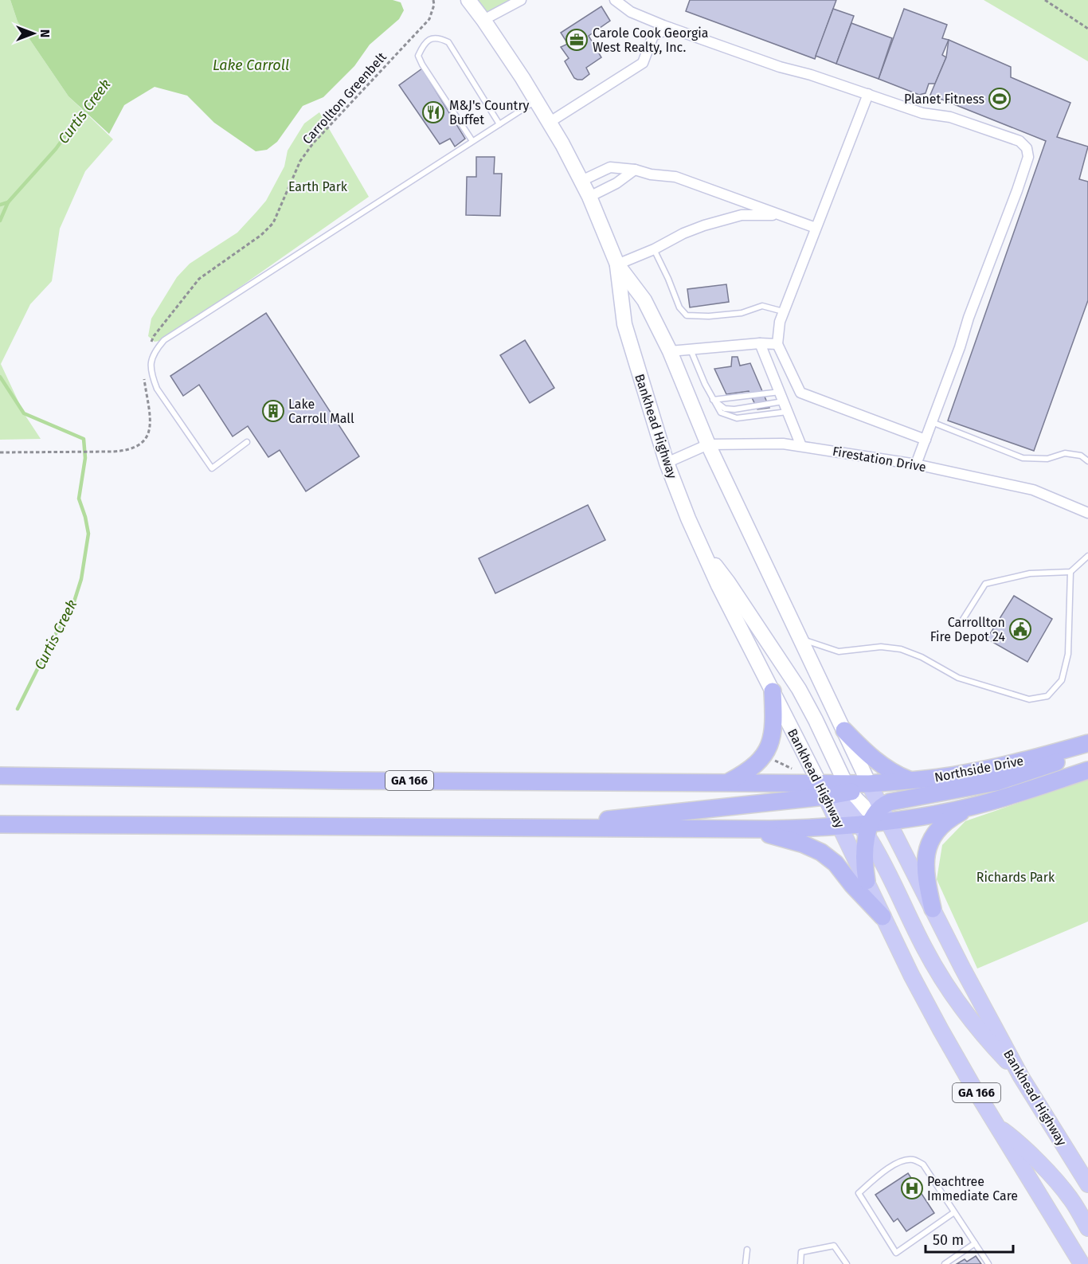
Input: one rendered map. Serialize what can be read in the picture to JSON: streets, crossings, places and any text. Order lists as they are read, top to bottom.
{
  "streets": {
    "highway": ["Northside Drive", "GA 166"],
    "main road": ["Bankhead Highway"],
    "street": ["Firestation Drive"],
    "path": ["Carrollton Greenbelt"]
  },
  "crossings": [
    ["Bankhead Highway", "Firestation Drive"],
    ["Bankhead Highway", "Northside Drive"],
    ["Bankhead Highway", "GA 166"],
    ["Northside Drive", "GA 166"]
  ],
  "water": ["Lake Carroll", "Curtis Creek"],
  "parks": ["Earth Park", "Richards Park"],
  "places": {
    "office": ["Carole Cook Georgia West Realty, Inc."],
    "sports": ["Planet Fitness"],
    "restaurant": ["M&J's Country Buffet"],
    "building": ["Lake Carroll Mall"],
    "public building": ["Carrollton Fire Depot 24"],
    "hospital": ["Peachtree Immediate Care"]
  },
  "scale_bar": "50 m",
  "north": "right"
}
